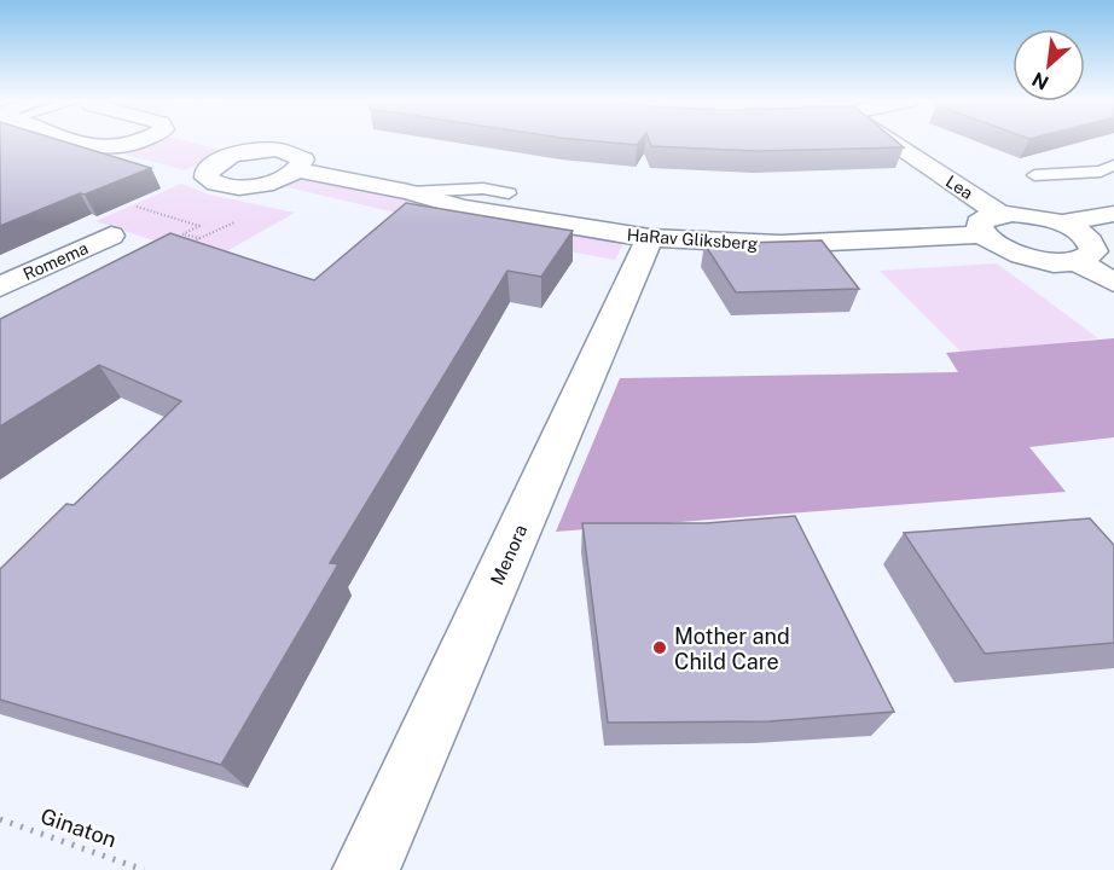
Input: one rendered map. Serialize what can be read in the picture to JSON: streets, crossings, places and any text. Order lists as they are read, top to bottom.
{
  "streets": {
    "street": [
      "Lea",
      "HaRav Gliksberg",
      "Romema",
      "Menora"
    ],
    "path": ["Ginaton"]
  },
  "crossings": [
    ["Lea", "HaRav Gliksberg"],
    ["HaRav Gliksberg", "Menora"]
  ],
  "places": ["Mother and Child Care"],
  "north": "bottom left"
}
